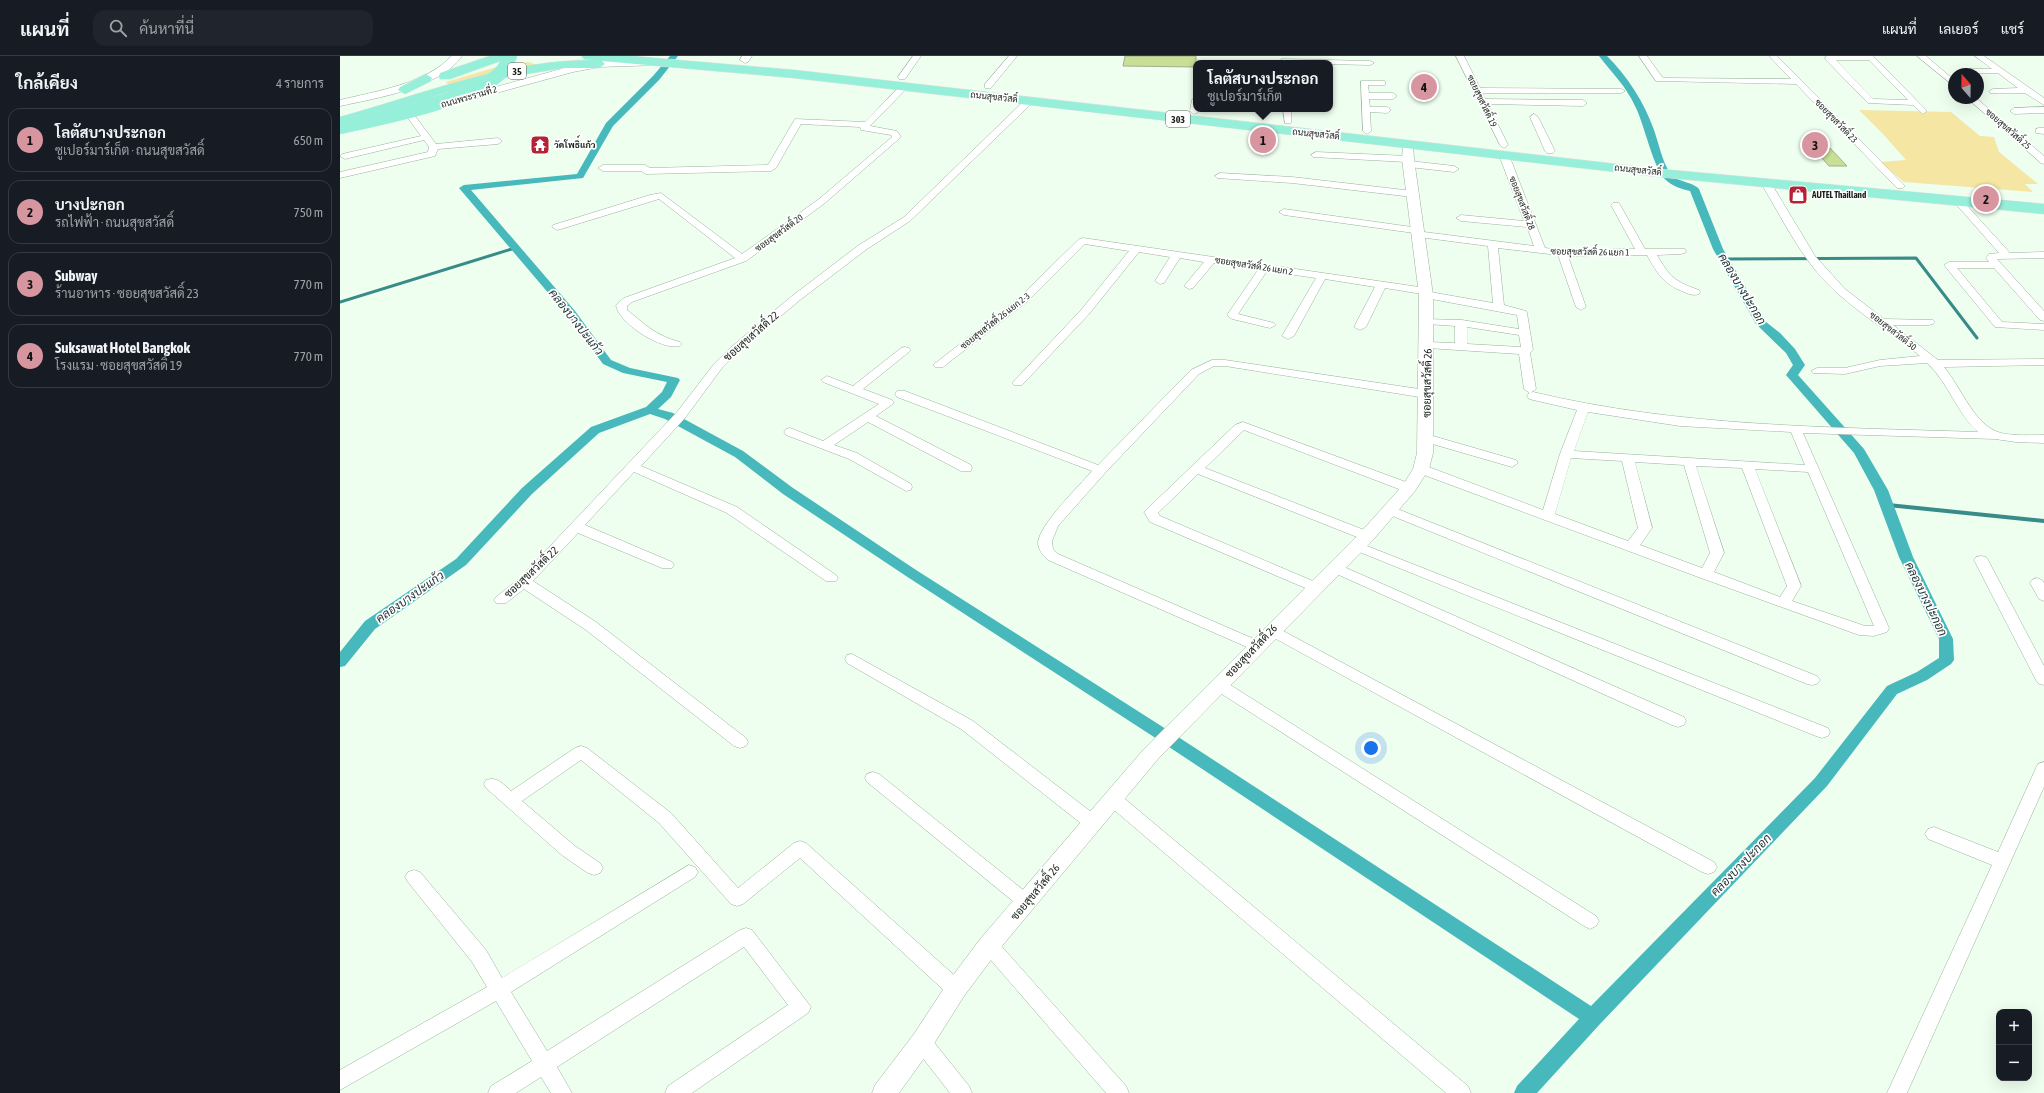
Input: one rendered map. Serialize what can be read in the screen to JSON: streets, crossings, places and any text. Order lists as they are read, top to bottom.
{
  "streets": {
    "main road": [
      "35",
      "ถนนพระรามที่ 2",
      "ถนนสุขสวัสดิ์",
      "303"
    ],
    "street": [
      "ซอยสุขสวัสดิ์ 19",
      "ซอยสุขสวัสดิ์ 23",
      "ซอยสุขสวัสดิ์ 25",
      "ซอยสุขสวัสดิ์ 28",
      "ซอยสุขสวัสดิ์ 20",
      "ซอยสุขสวัสดิ์ 26 แยก 1",
      "ซอยสุขสวัสดิ์ 26 แยก 2",
      "ซอยสุขสวัสดิ์ 26 แยก 2-3",
      "ซอยสุขสวัสดิ์ 30",
      "ซอยสุขสวัสดิ์ 22",
      "ซอยสุขสวัสดิ์ 26"
    ]
  },
  "crossings": [
    ["ถนนพระรามที่ 2", "ถนนสุขสวัสดิ์"],
    ["ถนนพระรามที่ 2", "303"],
    ["ถนนสุขสวัสดิ์", "ซอยสุขสวัสดิ์ 19"],
    ["ถนนสุขสวัสดิ์", "303"],
    ["ถนนสุขสวัสดิ์", "ซอยสุขสวัสดิ์ 23"],
    ["ถนนสุขสวัสดิ์", "ซอยสุขสวัสดิ์ 28"],
    ["ถนนสุขสวัสดิ์", "ซอยสุขสวัสดิ์ 30"],
    ["ถนนสุขสวัสดิ์", "ซอยสุขสวัสดิ์ 22"],
    ["ถนนสุขสวัสดิ์", "ซอยสุขสวัสดิ์ 26"],
    ["ซอยสุขสวัสดิ์ 19", "ซอยสุขสวัสดิ์ 28"],
    ["ซอยสุขสวัสดิ์ 28", "ซอยสุขสวัสดิ์ 26 แยก 1"],
    ["ซอยสุขสวัสดิ์ 26 แยก 1", "ซอยสุขสวัสดิ์ 26"],
    ["ซอยสุขสวัสดิ์ 26 แยก 2", "ซอยสุขสวัสดิ์ 26 แยก 2-3"],
    ["ซอยสุขสวัสดิ์ 26 แยก 2", "ซอยสุขสวัสดิ์ 26"]
  ],
  "water": ["คลองบางปะกอก", "คลองบางปะแก้ว"],
  "places": {
    "temple": ["วัดโพธิ์แก้ว"],
    "shop": ["AUTEL Thailland"]
  },
  "north": "top",
  "page": {
    "header": "แผนที่",
    "search": "ค้นหาที่นี่",
    "nav": ["แผนที่", "เลเยอร์", "แชร์"],
    "heading": ["ใกล้เคียง", "4 รายการ"],
    "popup": ["โลตัสบางประกอก", "ซูเปอร์มาร์เก็ต"],
    "pins": [
      "4",
      "1",
      "3",
      "2"
    ],
    "list": [
      {
        "mark": "1",
        "name": "โลตัสบางประกอก",
        "note": "ซูเปอร์มาร์เก็ต · ถนนสุขสวัสดิ์",
        "value": "650 m"
      },
      {
        "mark": "2",
        "name": "บางปะกอก",
        "note": "รถไฟฟ้า · ถนนสุขสวัสดิ์",
        "value": "750 m"
      },
      {
        "mark": "3",
        "name": "Subway",
        "note": "ร้านอาหาร · ซอยสุขสวัสดิ์ 23",
        "value": "770 m"
      },
      {
        "mark": "4",
        "name": "Suksawat Hotel Bangkok",
        "note": "โรงแรม · ซอยสุขสวัสดิ์ 19",
        "value": "770 m"
      }
    ],
    "map_buttons": ["+", "−"]
  }
}
